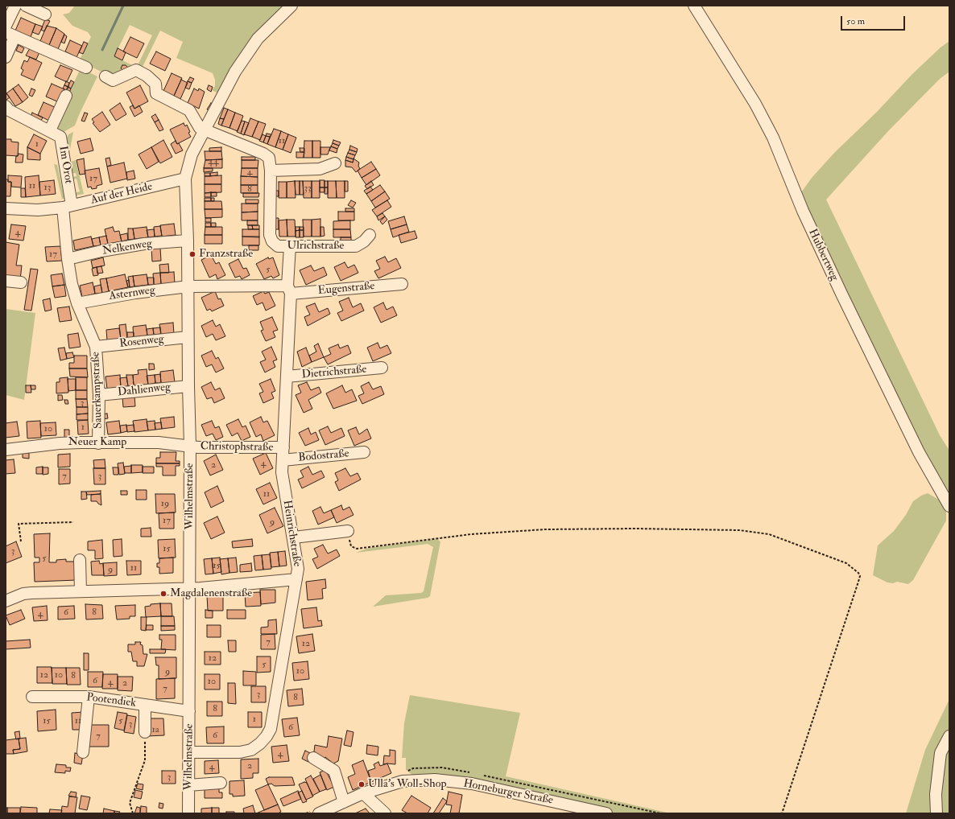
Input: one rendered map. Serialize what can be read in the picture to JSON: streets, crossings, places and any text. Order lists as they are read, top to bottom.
{
  "streets": {
    "street": [
      "Im Orot",
      "Auf der Heide",
      "Ulrichstraße",
      "Nelkenweg",
      "Hubbertweg",
      "Eugenstraße",
      "Asternweg",
      "Rosenweg",
      "Dietrichstraße",
      "Sauerkampstraße",
      "Dahlienweg",
      "Neuer Kamp",
      "Christophstraße",
      "Bodostraße",
      "Wilhelmstraße",
      "Heinrichstraße",
      "Pootendiek",
      "Horneburger Straße"
    ]
  },
  "crossings": [
    ["Im Orot", "Auf der Heide"],
    ["Im Orot", "Sauerkampstraße"],
    ["Auf der Heide", "Sauerkampstraße"],
    ["Auf der Heide", "Wilhelmstraße"],
    ["Ulrichstraße", "Heinrichstraße"],
    ["Nelkenweg", "Sauerkampstraße"],
    ["Nelkenweg", "Wilhelmstraße"],
    ["Eugenstraße", "Heinrichstraße"],
    ["Asternweg", "Sauerkampstraße"],
    ["Asternweg", "Wilhelmstraße"],
    ["Rosenweg", "Sauerkampstraße"],
    ["Rosenweg", "Wilhelmstraße"],
    ["Dietrichstraße", "Heinrichstraße"],
    ["Sauerkampstraße", "Dahlienweg"],
    ["Sauerkampstraße", "Neuer Kamp"],
    ["Dahlienweg", "Wilhelmstraße"],
    ["Neuer Kamp", "Christophstraße"],
    ["Neuer Kamp", "Wilhelmstraße"],
    ["Christophstraße", "Wilhelmstraße"],
    ["Christophstraße", "Heinrichstraße"],
    ["Bodostraße", "Heinrichstraße"],
    ["Wilhelmstraße", "Heinrichstraße"],
    ["Wilhelmstraße", "Pootendiek"]
  ],
  "places": ["Franzstraße", "Magdalenenstraße", "Ulla's Woll-Shop"],
  "house_numbers": [
    "11",
    "1",
    "44",
    "4",
    "17",
    "11",
    "13",
    "33",
    "8",
    "4",
    "17",
    "5",
    "3",
    "1",
    "10",
    "4",
    "2",
    "7",
    "3",
    "11",
    "19",
    "17",
    "9",
    "15",
    "3",
    "5",
    "15",
    "11",
    "9",
    "6",
    "8",
    "4",
    "7",
    "12",
    "12",
    "5",
    "10",
    "9",
    "12",
    "10",
    "8",
    "6",
    "10",
    "4",
    "2",
    "7",
    "3",
    "8",
    "8",
    "1",
    "15",
    "11",
    "5",
    "3",
    "6",
    "1a",
    "6",
    "7",
    "4",
    "2",
    "4",
    "3"
  ],
  "scale_bar": "50 m"
}
